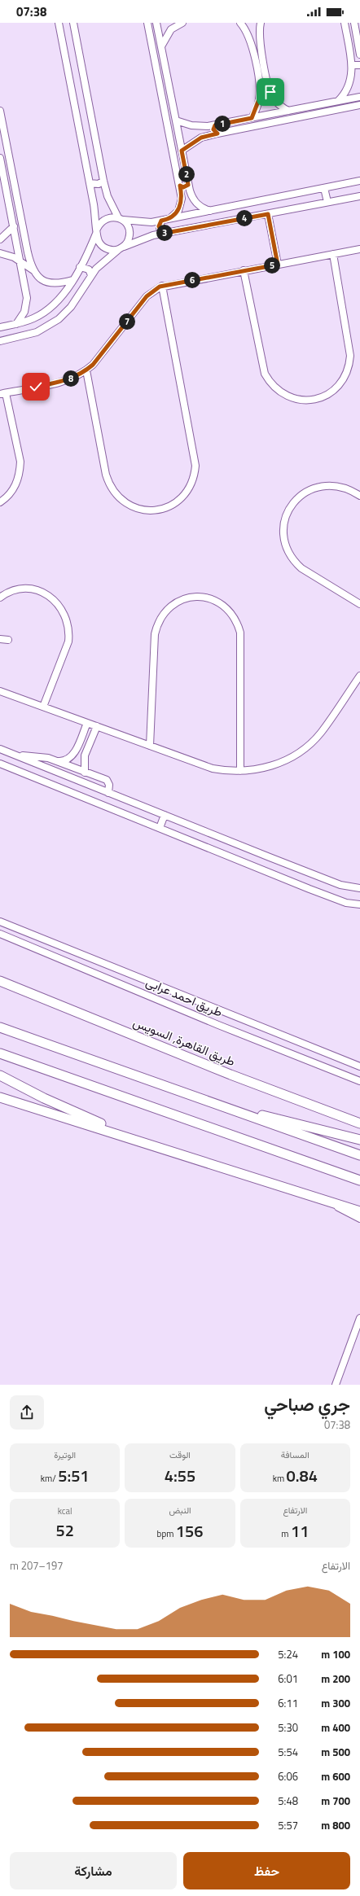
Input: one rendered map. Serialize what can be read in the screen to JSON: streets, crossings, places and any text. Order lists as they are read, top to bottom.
{
  "streets": {
    "highway": ["طريق القاهرة, السويس"],
    "street": ["طريق احمد عرابى"]
  },
  "page": {
    "status": "07:38",
    "pins": [
      "1",
      "2",
      "4",
      "3",
      "5",
      "6",
      "7",
      "8"
    ],
    "heading": ["جري صباحي", "07:38"],
    "stats": [
      ["المسافة", "0.84 km"],
      ["الوقت", "4:55"],
      ["الوتيرة", "5:51 /km"],
      ["الارتفاع", "11 m"],
      ["النبض", "156 bpm"],
      ["kcal", "52"]
    ],
    "chart": ["الارتفاع", "197–207 m"],
    "list": [
      {
        "name": "100 m",
        "note": "5:24"
      },
      {
        "name": "200 m",
        "note": "6:01"
      },
      {
        "name": "300 m",
        "note": "6:11"
      },
      {
        "name": "400 m",
        "note": "5:30"
      },
      {
        "name": "500 m",
        "note": "5:54"
      },
      {
        "name": "600 m",
        "note": "6:06"
      },
      {
        "name": "700 m",
        "note": "5:48"
      },
      {
        "name": "800 m",
        "note": "5:57"
      }
    ],
    "buttons": ["حفظ", "مشاركة"]
  }
}
